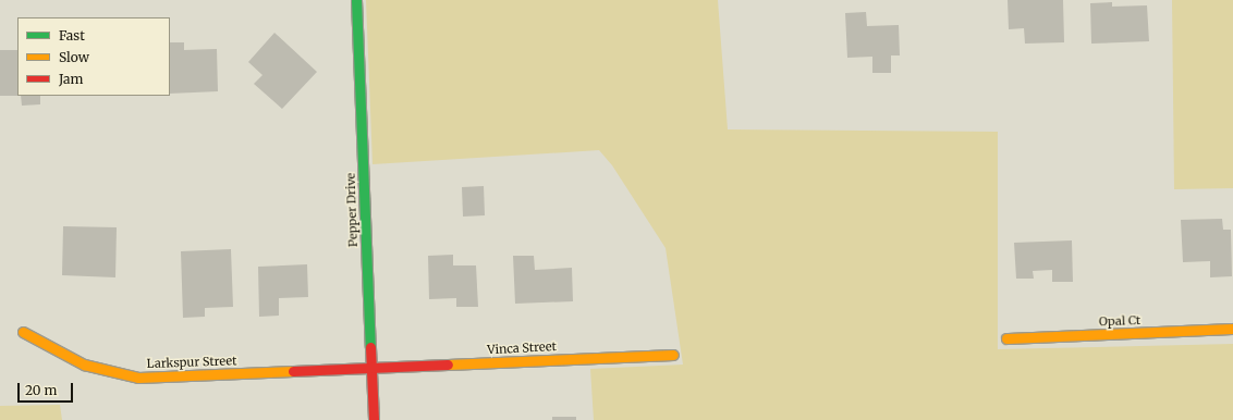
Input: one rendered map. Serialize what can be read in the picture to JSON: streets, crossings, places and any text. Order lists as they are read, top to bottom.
{
  "streets": {
    "street": [
      "Pepper Drive",
      "Opal Ct",
      "Vinca Street",
      "Larkspur Street"
    ]
  },
  "crossings": [
    ["Pepper Drive", "Vinca Street"],
    ["Pepper Drive", "Larkspur Street"],
    ["Vinca Street", "Larkspur Street"]
  ],
  "legend": ["Fast", "Slow", "Jam"],
  "scale_bar": "20 m"
}
